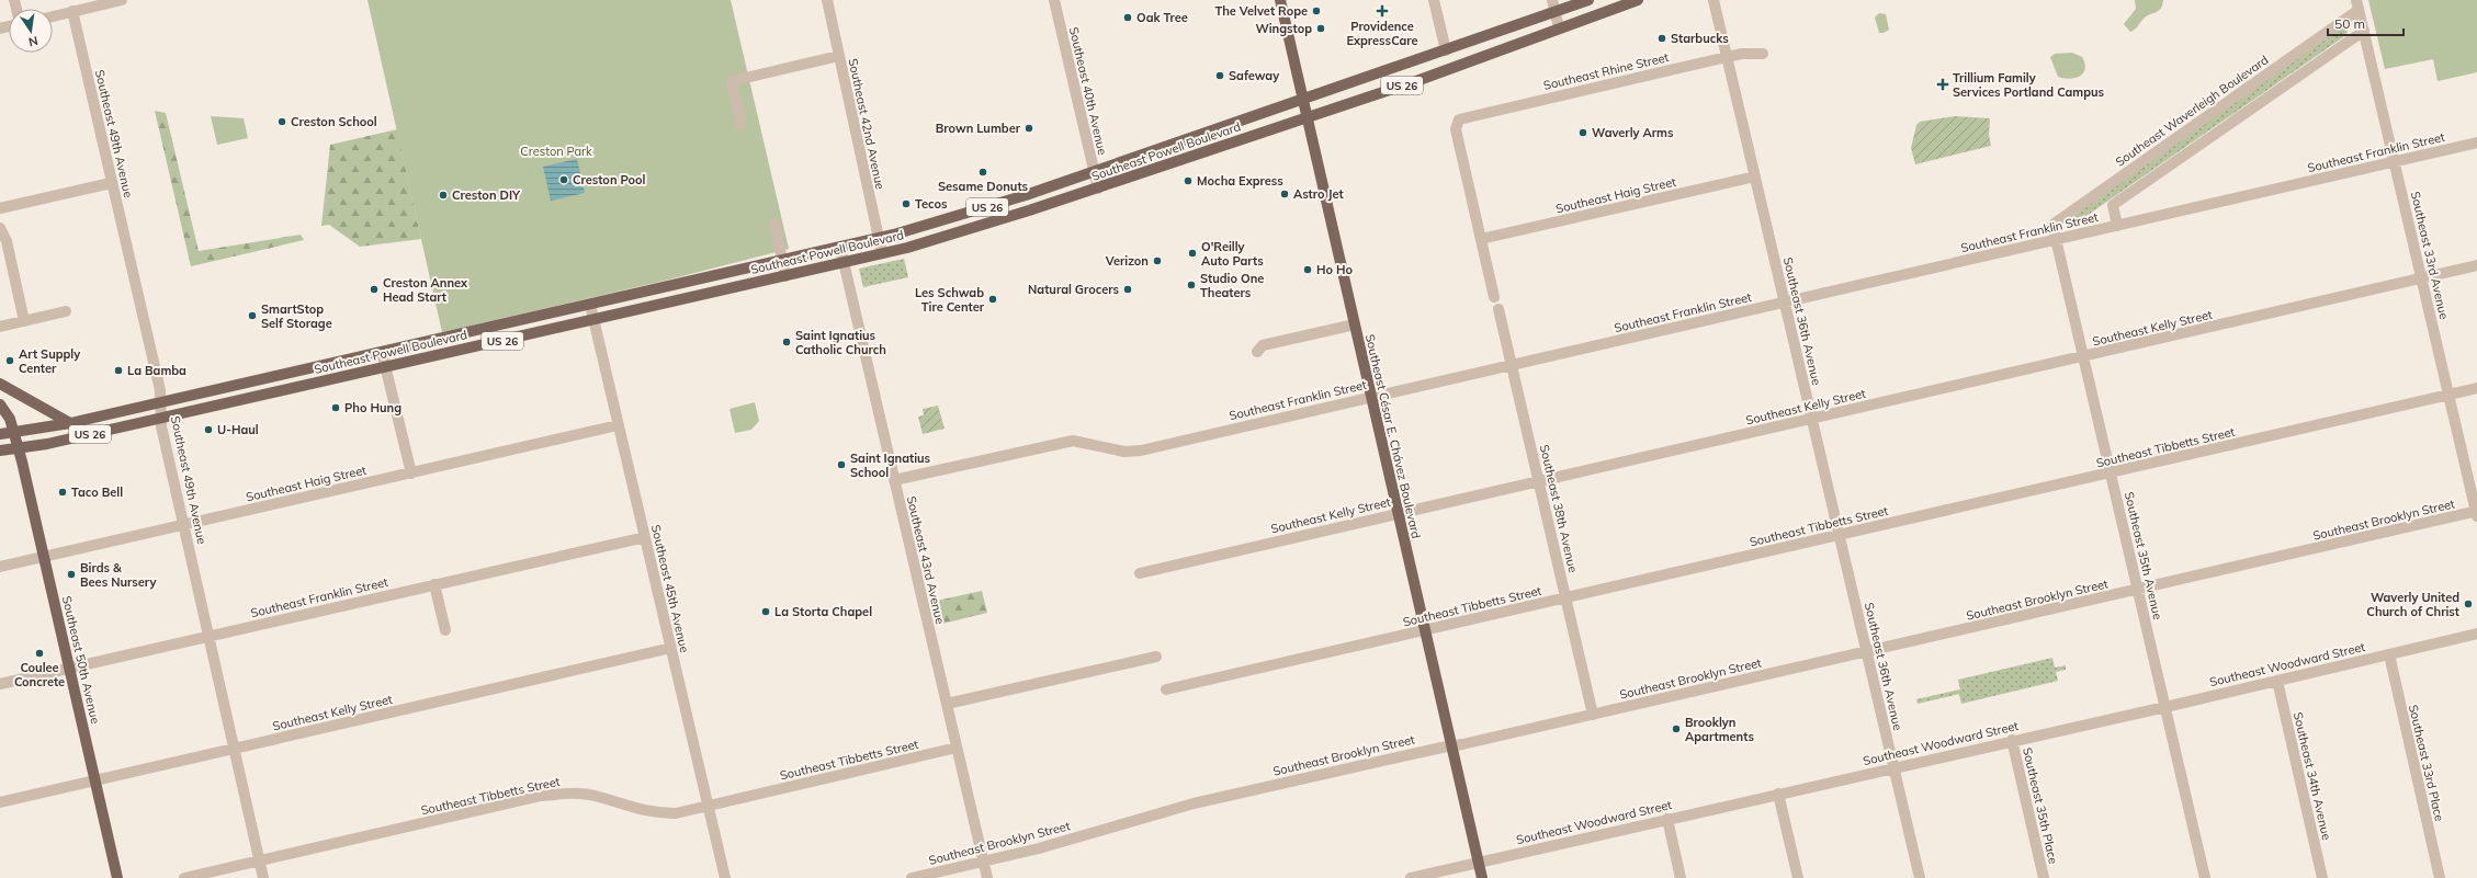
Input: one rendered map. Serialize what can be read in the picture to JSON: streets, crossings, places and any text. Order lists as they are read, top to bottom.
{
  "streets": {
    "main road": [
      "US 26",
      "Southeast Powell Boulevard",
      "Southeast César E. Chávez Boulevard",
      "Southeast 50th Avenue"
    ],
    "street": [
      "Southeast Rhine Street",
      "Southeast 40th Avenue",
      "Southeast Waverleigh Boulevard",
      "Southeast 42nd Avenue",
      "Southeast 49th Avenue",
      "Southeast Franklin Street",
      "Southeast Haig Street",
      "Southeast 33rd Avenue",
      "Southeast 36th Avenue",
      "Southeast Kelly Street",
      "Southeast Tibbetts Street",
      "Southeast 38th Avenue",
      "Southeast Brooklyn Street",
      "Southeast 35th Avenue",
      "Southeast 43rd Avenue",
      "Southeast 45th Avenue",
      "Southeast Woodward Street",
      "Southeast 33rd Place",
      "Southeast 34th Avenue",
      "Southeast 35th Place"
    ]
  },
  "crossings": [
    ["Southeast Rhine Street", "Southeast Haig Street"],
    ["Southeast Rhine Street", "Southeast 36th Avenue"],
    ["Southeast 40th Avenue", "Southeast Powell Boulevard"],
    ["Southeast Waverleigh Boulevard", "Southeast Franklin Street"],
    ["Southeast Waverleigh Boulevard", "Southeast 33rd Avenue"],
    ["Southeast Waverleigh Boulevard", "Southeast 35th Avenue"],
    ["Southeast 42nd Avenue", "Southeast Powell Boulevard"],
    ["Southeast 49th Avenue", "Southeast Powell Boulevard"],
    ["Southeast 49th Avenue", "Southeast Franklin Street"],
    ["Southeast 49th Avenue", "Southeast Haig Street"],
    ["Southeast 49th Avenue", "Southeast Kelly Street"],
    ["Southeast 49th Avenue", "Southeast Tibbetts Street"],
    ["Southeast Powell Boulevard", "Southeast César E. Chávez Boulevard"],
    ["Southeast Powell Boulevard", "Southeast 43rd Avenue"],
    ["Southeast Powell Boulevard", "Southeast 45th Avenue"],
    ["Southeast Powell Boulevard", "Southeast 50th Avenue"],
    ["Southeast Franklin Street", "Southeast 33rd Avenue"],
    ["Southeast Franklin Street", "Southeast 36th Avenue"],
    ["Southeast Franklin Street", "Southeast César E. Chávez Boulevard"],
    ["Southeast Franklin Street", "Southeast 38th Avenue"],
    ["Southeast Franklin Street", "Southeast 35th Avenue"],
    ["Southeast Franklin Street", "Southeast 43rd Avenue"],
    ["Southeast Franklin Street", "Southeast 45th Avenue"],
    ["Southeast Franklin Street", "Southeast 50th Avenue"],
    ["Southeast Haig Street", "Southeast 36th Avenue"],
    ["Southeast Haig Street", "Southeast 45th Avenue"],
    ["Southeast Haig Street", "Southeast 50th Avenue"],
    ["Southeast 33rd Avenue", "Southeast Kelly Street"],
    ["Southeast 33rd Avenue", "Southeast Tibbetts Street"],
    ["Southeast 33rd Avenue", "Southeast Brooklyn Street"],
    ["Southeast 36th Avenue", "Southeast Kelly Street"],
    ["Southeast 36th Avenue", "Southeast Tibbetts Street"],
    ["Southeast 36th Avenue", "Southeast Brooklyn Street"],
    ["Southeast 36th Avenue", "Southeast Woodward Street"],
    ["Southeast Kelly Street", "Southeast César E. Chávez Boulevard"],
    ["Southeast Kelly Street", "Southeast 38th Avenue"],
    ["Southeast Kelly Street", "Southeast 35th Avenue"],
    ["Southeast Kelly Street", "Southeast 45th Avenue"],
    ["Southeast Kelly Street", "Southeast 50th Avenue"],
    ["Southeast César E. Chávez Boulevard", "Southeast Tibbetts Street"],
    ["Southeast César E. Chávez Boulevard", "Southeast Brooklyn Street"],
    ["Southeast César E. Chávez Boulevard", "Southeast Woodward Street"],
    ["Southeast Tibbetts Street", "Southeast 38th Avenue"],
    ["Southeast Tibbetts Street", "Southeast 35th Avenue"],
    ["Southeast Tibbetts Street", "Southeast 43rd Avenue"],
    ["Southeast Tibbetts Street", "Southeast 45th Avenue"],
    ["Southeast 38th Avenue", "Southeast Brooklyn Street"],
    ["Southeast Brooklyn Street", "Southeast 35th Avenue"],
    ["Southeast Brooklyn Street", "Southeast 43rd Avenue"],
    ["Southeast 35th Avenue", "Southeast Woodward Street"],
    ["Southeast Woodward Street", "Southeast 33rd Place"],
    ["Southeast Woodward Street", "Southeast 34th Avenue"],
    ["Southeast Woodward Street", "Southeast 35th Place"]
  ],
  "parks": ["Creston Park"],
  "places": {
    "other": [
      "The Velvet Rope",
      "Oak Tree",
      "Wingstop",
      "Starbucks",
      "Safeway",
      "Creston School",
      "Brown Lumber",
      "Waverly Arms",
      "Sesame Donuts",
      "Creston Pool",
      "Mocha Express",
      "Astro Jet",
      "Creston DIY",
      "Tecos",
      "O'Reilly Auto Parts",
      "Verizon",
      "Ho Ho",
      "Studio One Theaters",
      "Creston Annex Head Start",
      "Natural Grocers",
      "Les Schwab Tire Center",
      "SmartStop Self Storage",
      "Saint Ignatius Catholic Church",
      "Art Supply Center",
      "La Bamba",
      "Pho Hung",
      "U-Haul",
      "Saint Ignatius School",
      "Taco Bell",
      "Birds & Bees Nursery",
      "Waverly United Church of Christ",
      "La Storta Chapel",
      "Coulee Concrete",
      "Brooklyn Apartments"
    ],
    "health": ["Providence ExpressCare", "Trillium Family Services Portland Campus"]
  },
  "scale_bar": "50 m",
  "north": "bottom"
}
